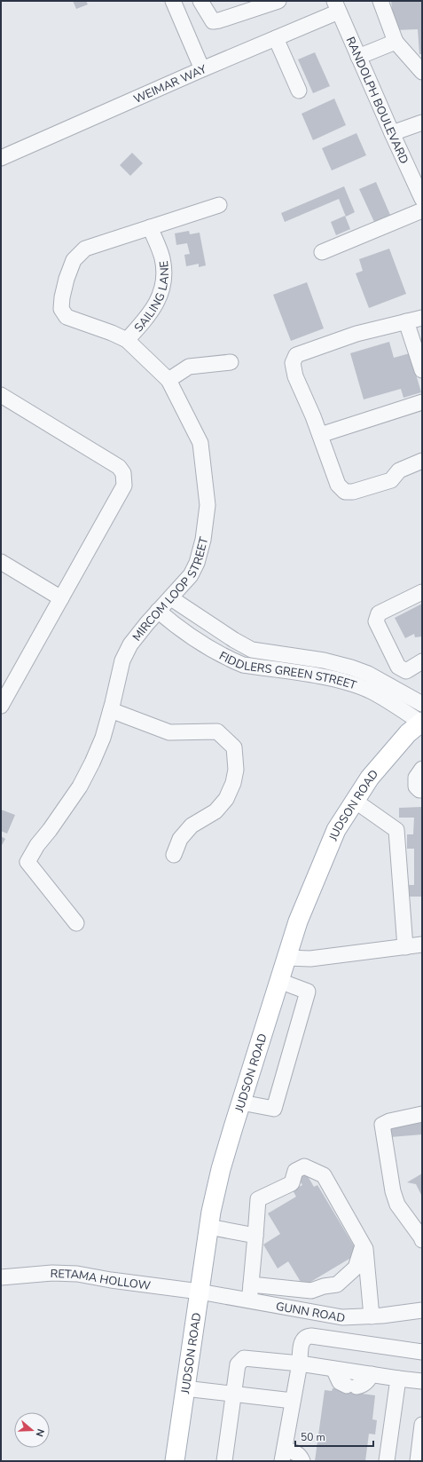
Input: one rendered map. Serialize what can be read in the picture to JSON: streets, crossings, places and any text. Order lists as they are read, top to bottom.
{
  "streets": {
    "main road": ["JUDSON ROAD"],
    "street": [
      "WEIMAR WAY",
      "RANDOLPH BOULEVARD",
      "SAILING LANE",
      "MIRCOM LOOP STREET",
      "FIDDLERS GREEN STREET",
      "RETAMA HOLLOW",
      "GUNN ROAD"
    ]
  },
  "crossings": [
    ["WEIMAR WAY", "RANDOLPH BOULEVARD"],
    ["SAILING LANE", "MIRCOM LOOP STREET"],
    ["MIRCOM LOOP STREET", "FIDDLERS GREEN STREET"],
    ["FIDDLERS GREEN STREET", "JUDSON ROAD"],
    ["JUDSON ROAD", "RETAMA HOLLOW"],
    ["JUDSON ROAD", "GUNN ROAD"],
    ["RETAMA HOLLOW", "GUNN ROAD"]
  ],
  "scale_bar": "50 m",
  "north": "right"
}
